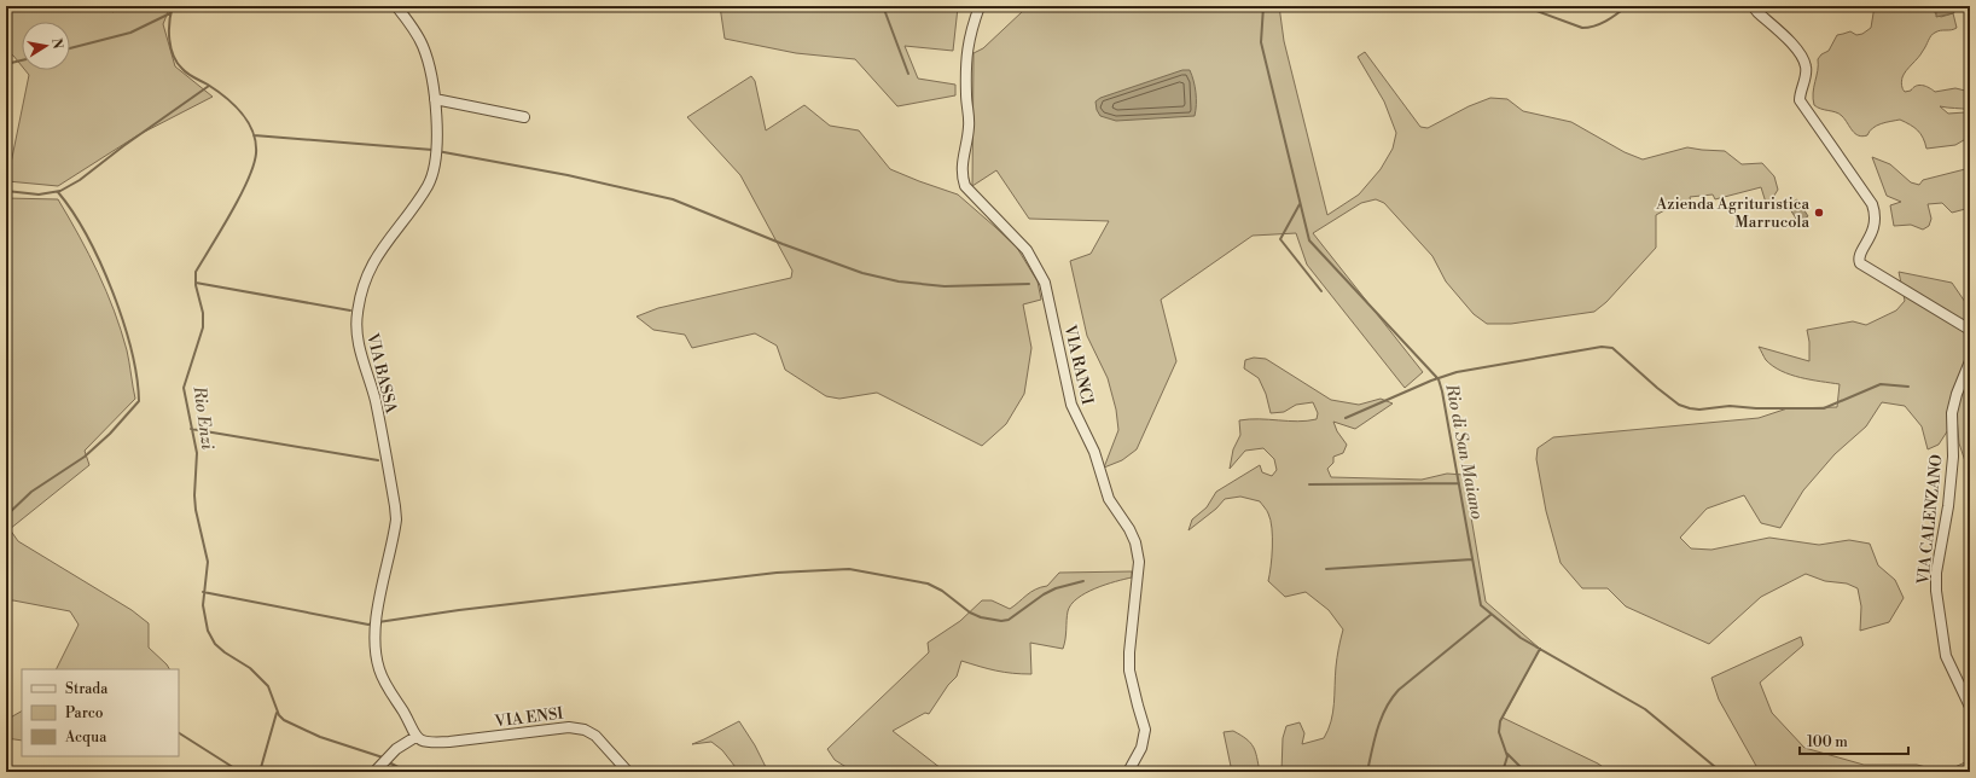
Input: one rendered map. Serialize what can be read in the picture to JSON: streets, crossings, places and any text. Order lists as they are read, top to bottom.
{
  "streets": {
    "street": [
      "VIA RANCI",
      "VIA BASSA",
      "VIA CALENZANO",
      "VIA ENSI"
    ]
  },
  "crossings": [
    ["VIA BASSA", "VIA ENSI"]
  ],
  "water": ["Rio Enzi", "Rio di San Maiano"],
  "places": ["Azienda Agrituristica Marrucola"],
  "legend": ["Strada", "Parco", "Acqua"],
  "scale_bar": "100 m",
  "north": "right"
}
